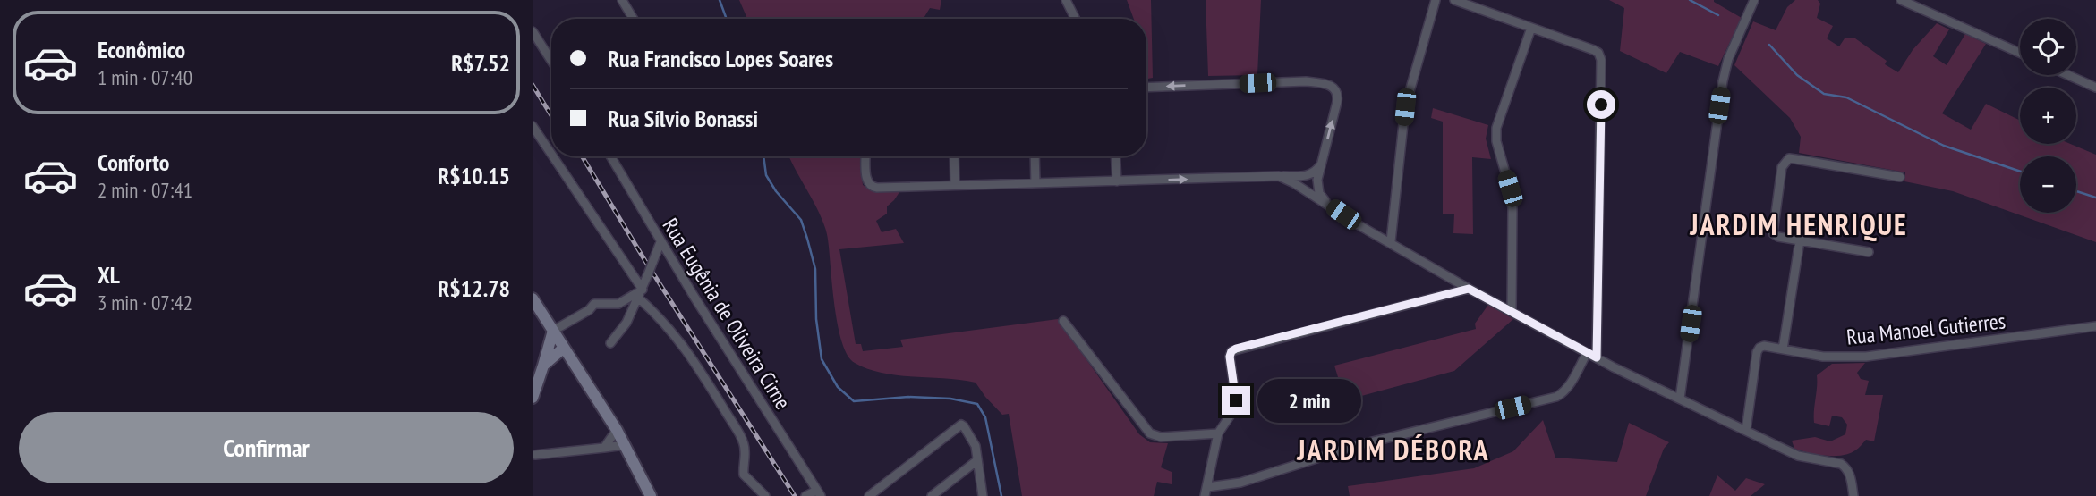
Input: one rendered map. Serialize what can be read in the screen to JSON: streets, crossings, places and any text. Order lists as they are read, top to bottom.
{
  "streets": {
    "street": ["Rua Eugênia de Oliveira Cirne", "Rua Manoel Gutierres"]
  },
  "districts": ["JARDIM HENRIQUE", "JARDIM DÉBORA"],
  "page": {
    "list": [
      {
        "name": "Econômico",
        "note": "1 min · 07:40",
        "value": "R$7.52"
      },
      {
        "name": "Conforto",
        "note": "2 min · 07:41",
        "value": "R$10.15"
      },
      {
        "name": "XL",
        "note": "3 min · 07:42",
        "value": "R$12.78"
      }
    ],
    "map_buttons": ["+", "−"],
    "banner": ["Rua Francisco Lopes Soares", "Rua Sílvio Bonassi"],
    "bubble": "2 min",
    "buttons": "Confirmar"
  }
}
